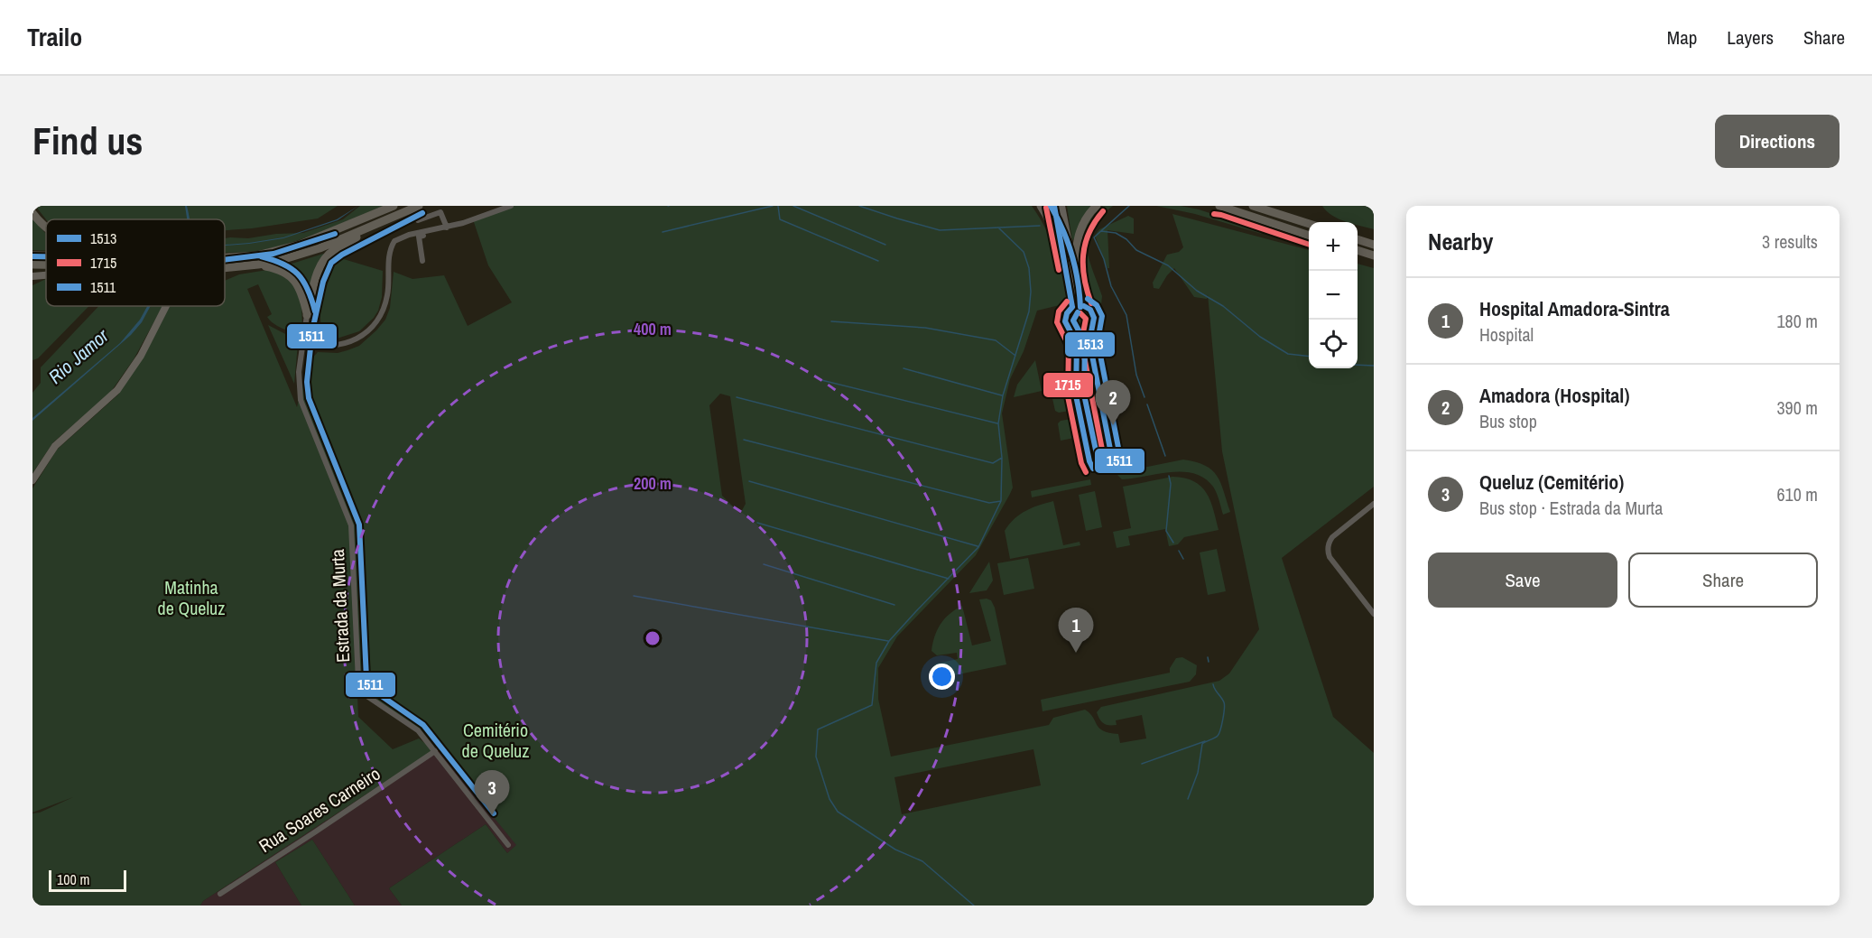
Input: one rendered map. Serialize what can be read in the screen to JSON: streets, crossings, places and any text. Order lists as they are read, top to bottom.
{
  "streets": {
    "street": ["Estrada da Murta", "Rua Soares Carneiro"]
  },
  "crossings": [
    ["Estrada da Murta", "Rua Soares Carneiro"]
  ],
  "water": ["Rio Jamor"],
  "parks": ["Matinha de Queluz", "Cemitério de Queluz"],
  "lines": ["transit line 1513", "transit line 1511", "transit line 1715"],
  "legend": ["1513", "1715", "1511"],
  "scale_bar": "100 m",
  "page": {
    "header": "Trailo",
    "nav": ["Map", "Layers", "Share"],
    "buttons": [
      "Directions",
      ["Save", "Share"]
    ],
    "title": "Find us",
    "heading": ["Nearby", "3 results"],
    "map_buttons": ["+", "−"],
    "list": [
      {
        "mark": "1",
        "name": "Hospital Amadora-Sintra",
        "note": "Hospital",
        "value": "180 m"
      },
      {
        "mark": "2",
        "name": "Amadora (Hospital)",
        "note": "Bus stop",
        "value": "390 m"
      },
      {
        "mark": "3",
        "name": "Queluz (Cemitério)",
        "note": "Bus stop · Estrada da Murta",
        "value": "610 m"
      }
    ],
    "pins": ["2", "1", "3"],
    "scale": "100 m"
  },
  "rings": ["400 m", "200 m"]
}
